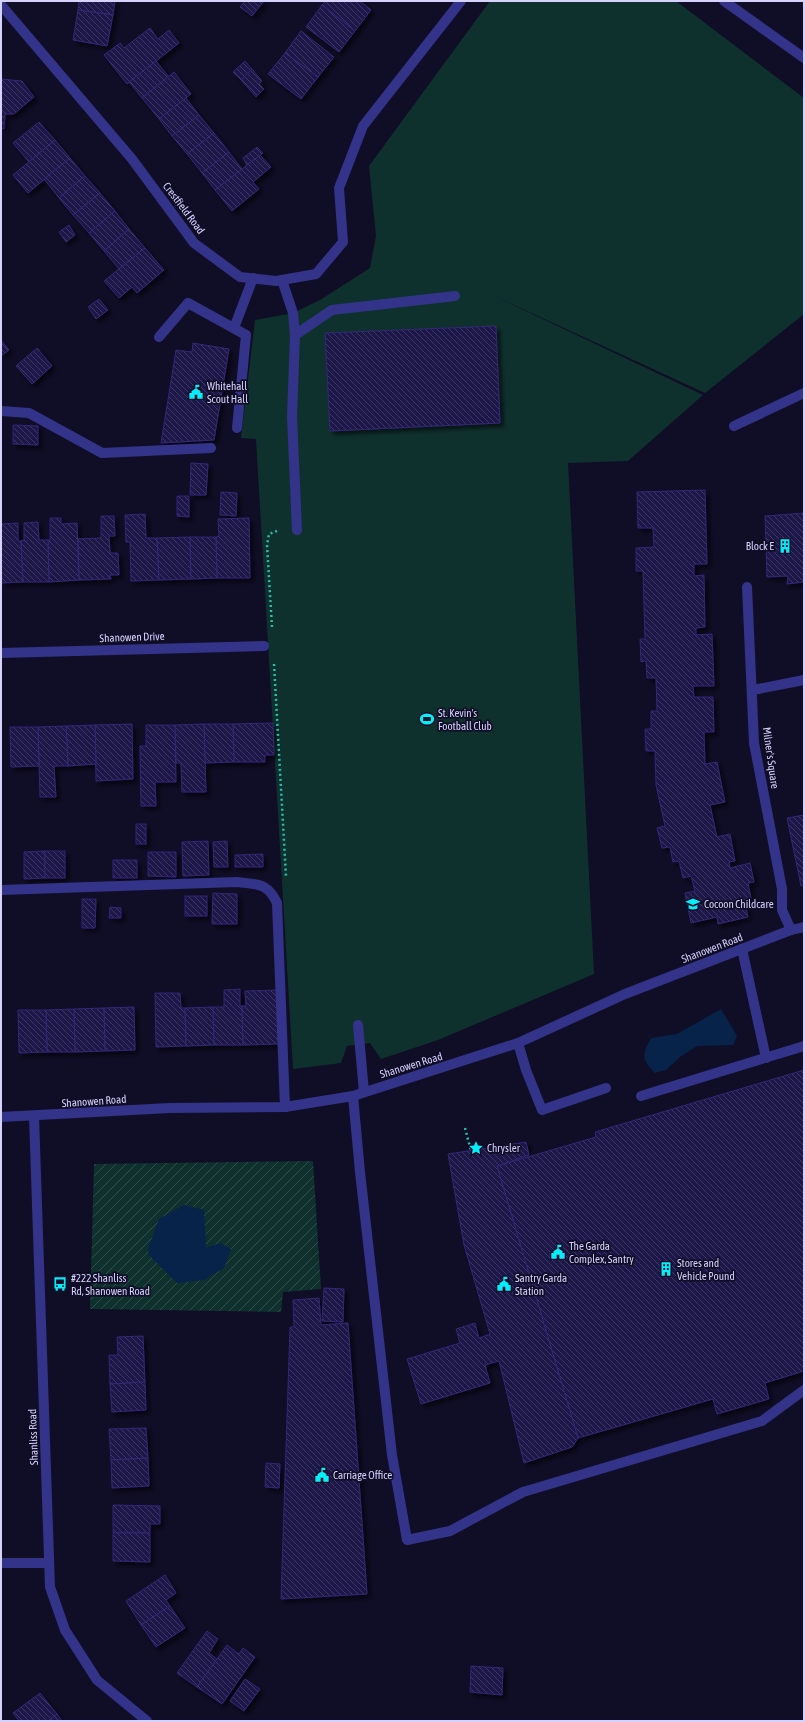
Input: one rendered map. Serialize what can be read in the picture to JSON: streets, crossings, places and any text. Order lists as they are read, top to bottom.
{
  "streets": {
    "street": [
      "Crestfield Road",
      "Shanowen Drive",
      "Milner's Square",
      "Shanowen Road",
      "Shanliss Road"
    ]
  },
  "crossings": [
    ["Milner's Square", "Shanowen Road"],
    ["Shanowen Road", "Shanliss Road"]
  ],
  "places": {
    "public building": [
      "Whitehall Scout Hall",
      "The Garda Complex, Santry",
      "Santry Garda Station",
      "Carriage Office"
    ],
    "building": ["Block E", "Stores and Vehicle Pound"],
    "sports": ["St. Kevin's Football Club"],
    "school or university": ["Cocoon Childcare"],
    "place": ["Chrysler"],
    "bus stop": ["#222 Shanliss Rd, Shanowen Road"]
  }
}
